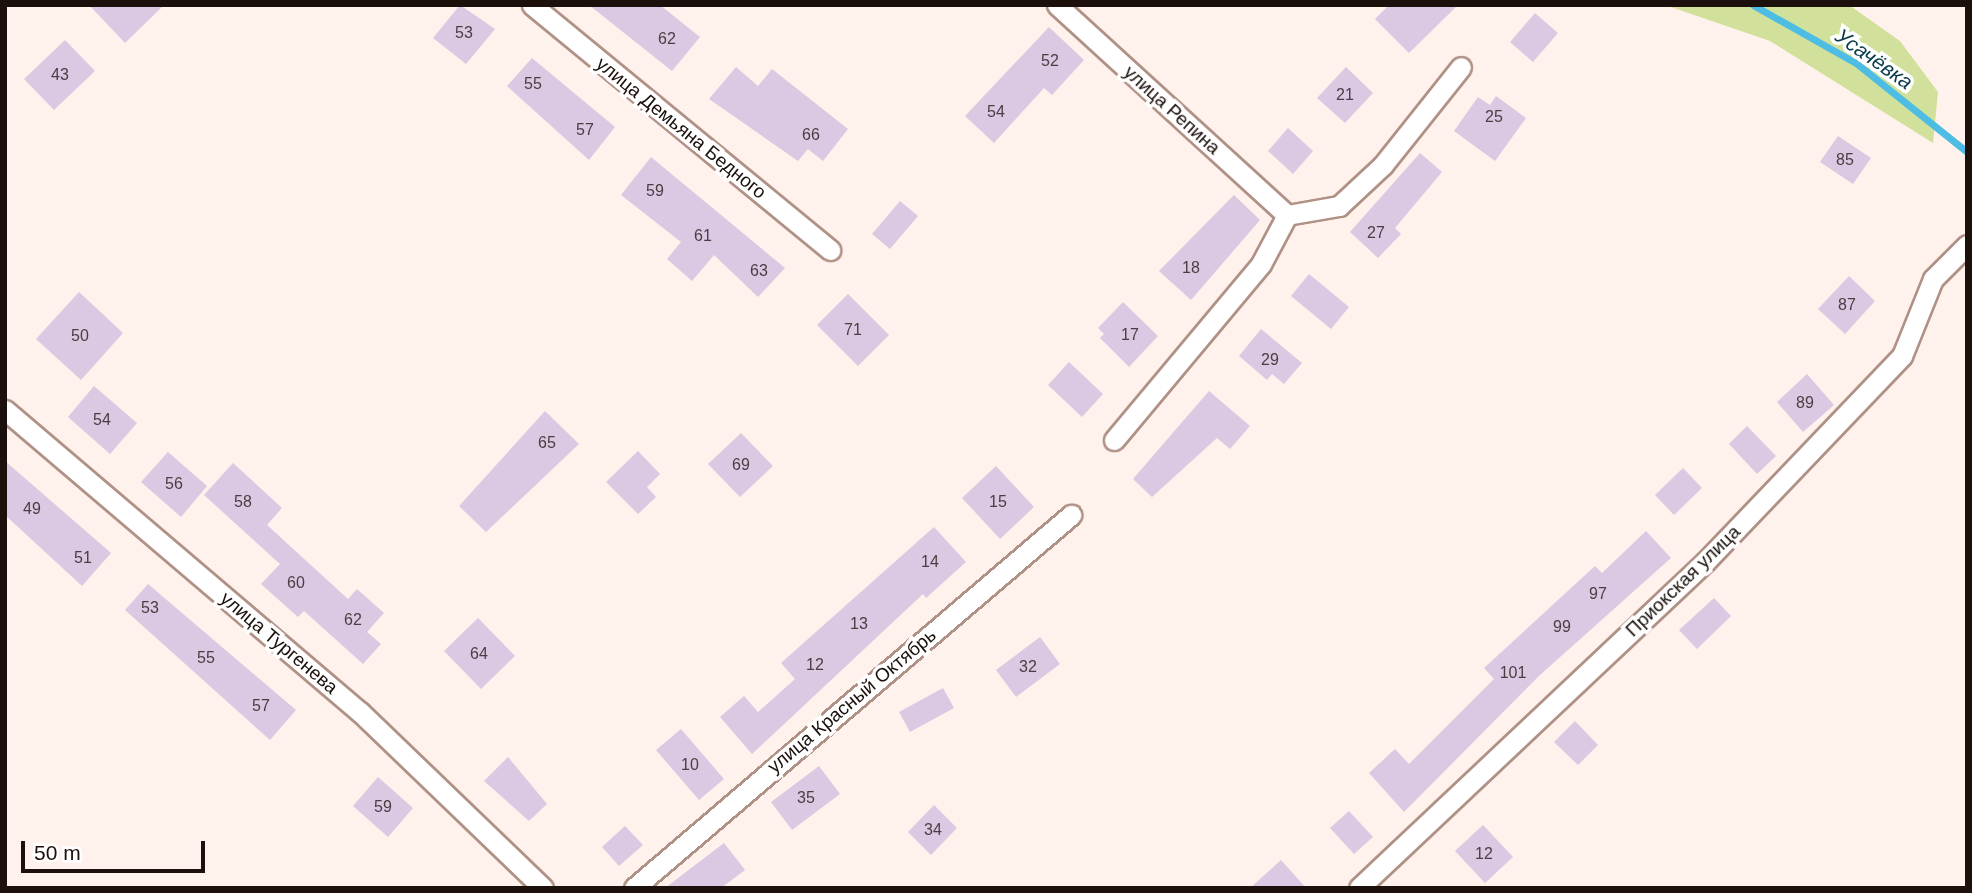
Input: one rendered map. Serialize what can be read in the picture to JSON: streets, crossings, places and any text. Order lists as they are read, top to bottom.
{
  "streets": {
    "street": [
      "улица Репина",
      "улица Демьяна Бедного",
      "Приокская улица",
      "улица Тургенева",
      "улица Красный Октябрь"
    ]
  },
  "water": ["Усачёвка"],
  "house_numbers": [
    "53",
    "62",
    "52",
    "43",
    "55",
    "21",
    "54",
    "25",
    "57",
    "66",
    "85",
    "59",
    "27",
    "61",
    "18",
    "63",
    "87",
    "71",
    "17",
    "50",
    "29",
    "89",
    "54",
    "65",
    "69",
    "56",
    "58",
    "15",
    "49",
    "51",
    "14",
    "60",
    "97",
    "53",
    "62",
    "13",
    "99",
    "64",
    "55",
    "12",
    "32",
    "101",
    "57",
    "10",
    "35",
    "59",
    "34",
    "12"
  ],
  "scale_bar": "50 m"
}
